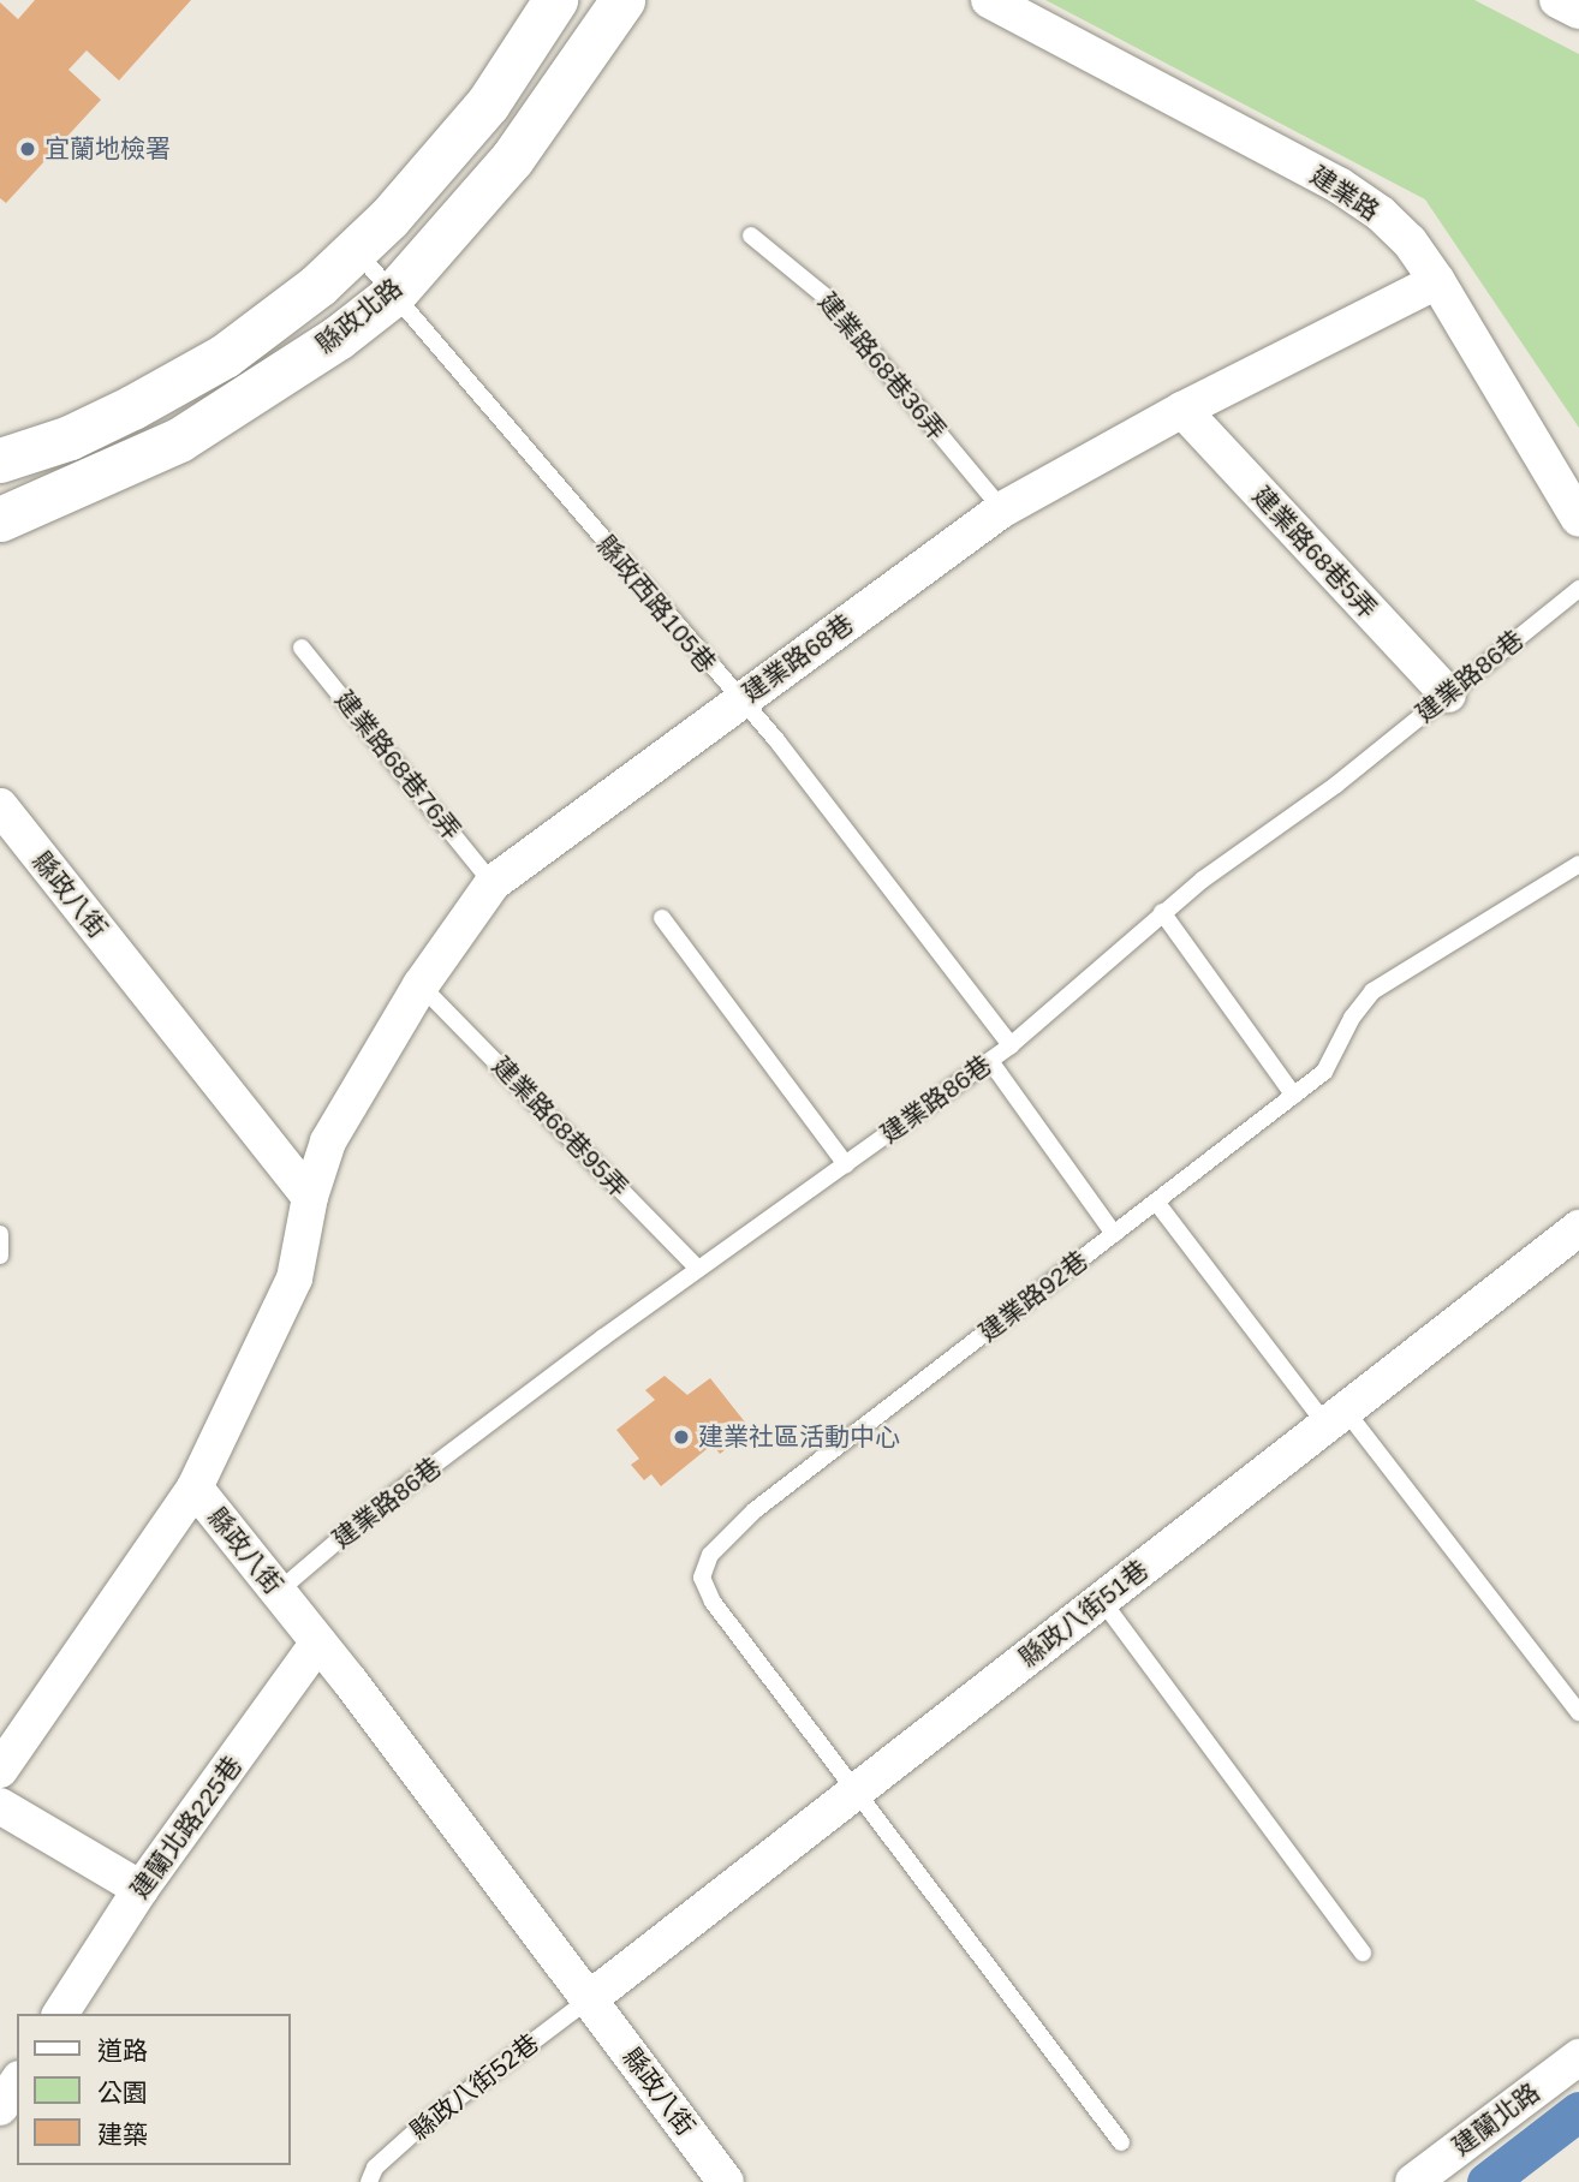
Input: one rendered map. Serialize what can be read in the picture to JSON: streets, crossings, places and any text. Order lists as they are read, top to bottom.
{
  "streets": {
    "street": [
      "建業路",
      "縣政北路",
      "建業路68巷5弄",
      "建業路68巷",
      "縣政八街",
      "縣政八街51巷",
      "建蘭北路225巷",
      "建蘭北路"
    ],
    "lane": [
      "建業路68巷36弄",
      "縣政西路105巷",
      "建業路86巷",
      "建業路68巷76弄",
      "建業路68巷95弄",
      "建業路92巷",
      "縣政八街52巷"
    ]
  },
  "crossings": [
    ["建業路", "建業路68巷"],
    ["縣政北路", "縣政西路105巷"],
    ["建業路68巷36弄", "建業路68巷"],
    ["建業路68巷5弄", "建業路68巷"],
    ["建業路68巷5弄", "建業路86巷"],
    ["縣政西路105巷", "建業路68巷"],
    ["縣政西路105巷", "建業路86巷"],
    ["建業路68巷", "建業路68巷76弄"],
    ["建業路68巷", "縣政八街"],
    ["建業路68巷", "建業路68巷95弄"],
    ["建業路86巷", "縣政八街"],
    ["建業路86巷", "建業路68巷95弄"],
    ["縣政八街", "縣政八街51巷"],
    ["縣政八街", "建蘭北路225巷"],
    ["縣政八街", "縣政八街52巷"],
    ["建業路92巷", "縣政八街51巷"],
    ["縣政八街51巷", "縣政八街52巷"]
  ],
  "places": ["宜蘭地檢署", "建業社區活動中心"],
  "legend": ["道路", "公園", "建築"]
}
